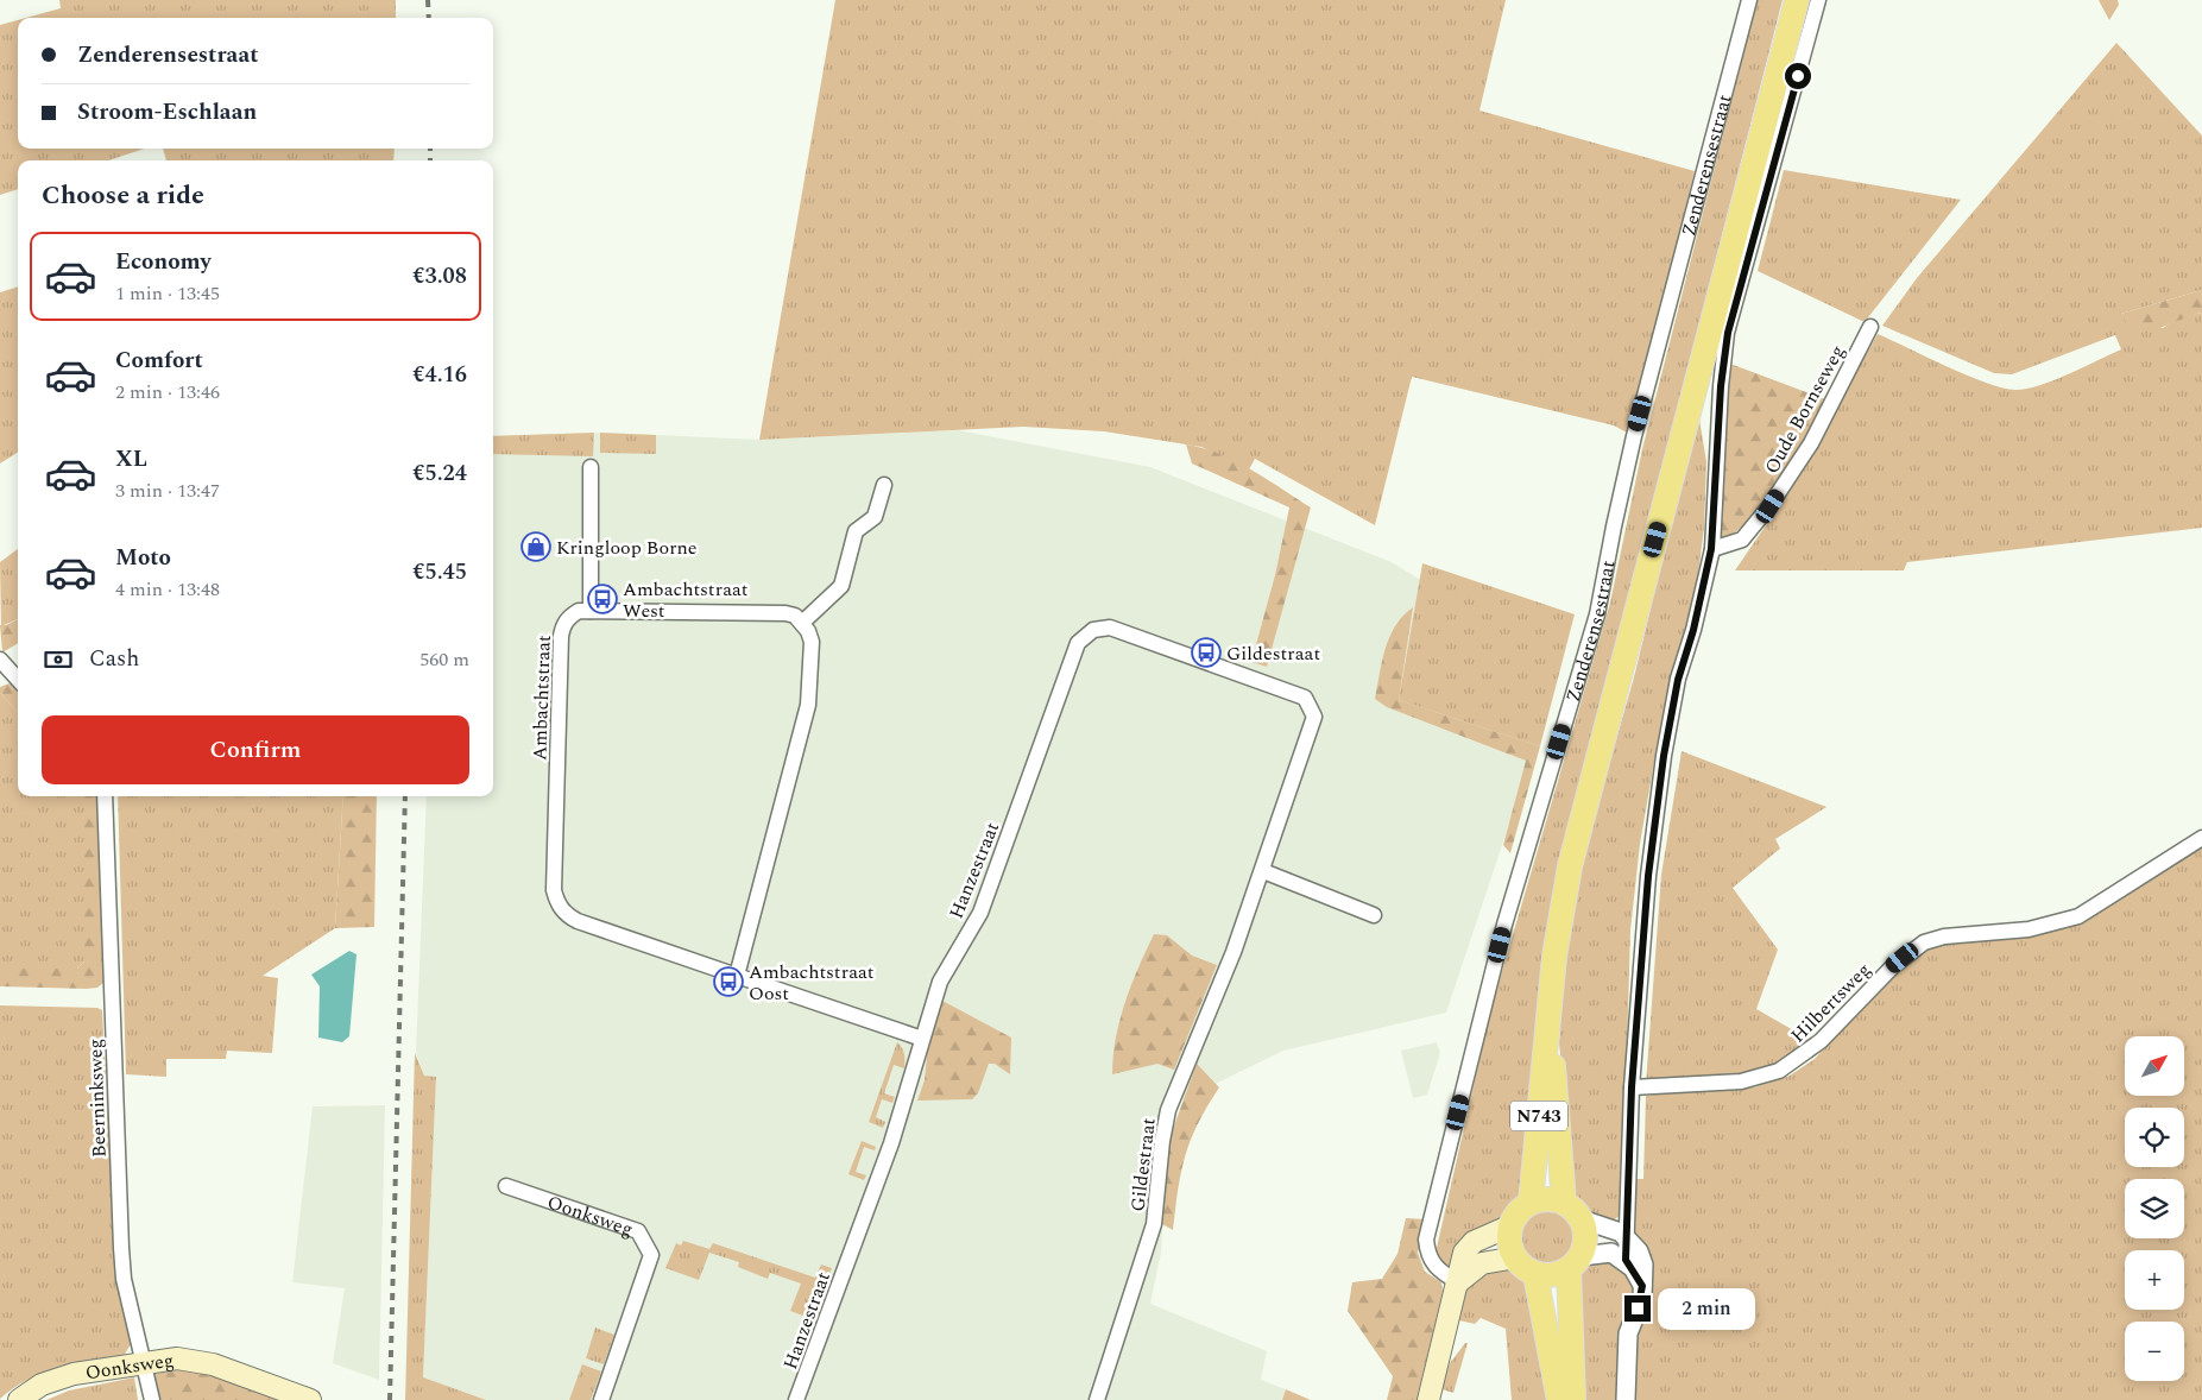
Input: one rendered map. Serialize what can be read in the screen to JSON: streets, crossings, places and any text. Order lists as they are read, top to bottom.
{
  "streets": {
    "main road": ["Zenderensestraat", "N743", "Oonksweg"],
    "street": [
      "Oude Bornseweg",
      "Ambachtstraat",
      "Hanzestraat",
      "Hilbertsweg",
      "Beerninksweg",
      "Gildestraat"
    ]
  },
  "crossings": [
    ["Ambachtstraat", "Hanzestraat"],
    ["Hanzestraat", "Gildestraat"],
    ["Beerninksweg", "Oonksweg"]
  ],
  "places": {
    "shop": ["Kringloop Borne"],
    "bus stop": ["Ambachtstraat West", "Gildestraat", "Ambachtstraat Oost"]
  },
  "north": "top right",
  "page": {
    "banner": ["Zenderensestraat", "Stroom-Eschlaan"],
    "heading": "Choose a ride",
    "list": [
      {
        "name": "Economy",
        "note": "1 min · 13:45",
        "value": "€3.08"
      },
      {
        "name": "Comfort",
        "note": "2 min · 13:46",
        "value": "€4.16"
      },
      {
        "name": "XL",
        "note": "3 min · 13:47",
        "value": "€5.24"
      },
      {
        "name": "Moto",
        "note": "4 min · 13:48",
        "value": "€5.45"
      }
    ],
    "pay": ["Cash", "560 m"],
    "buttons": "Confirm",
    "map_buttons": ["+", "−"],
    "bubble": "2 min"
  }
}
